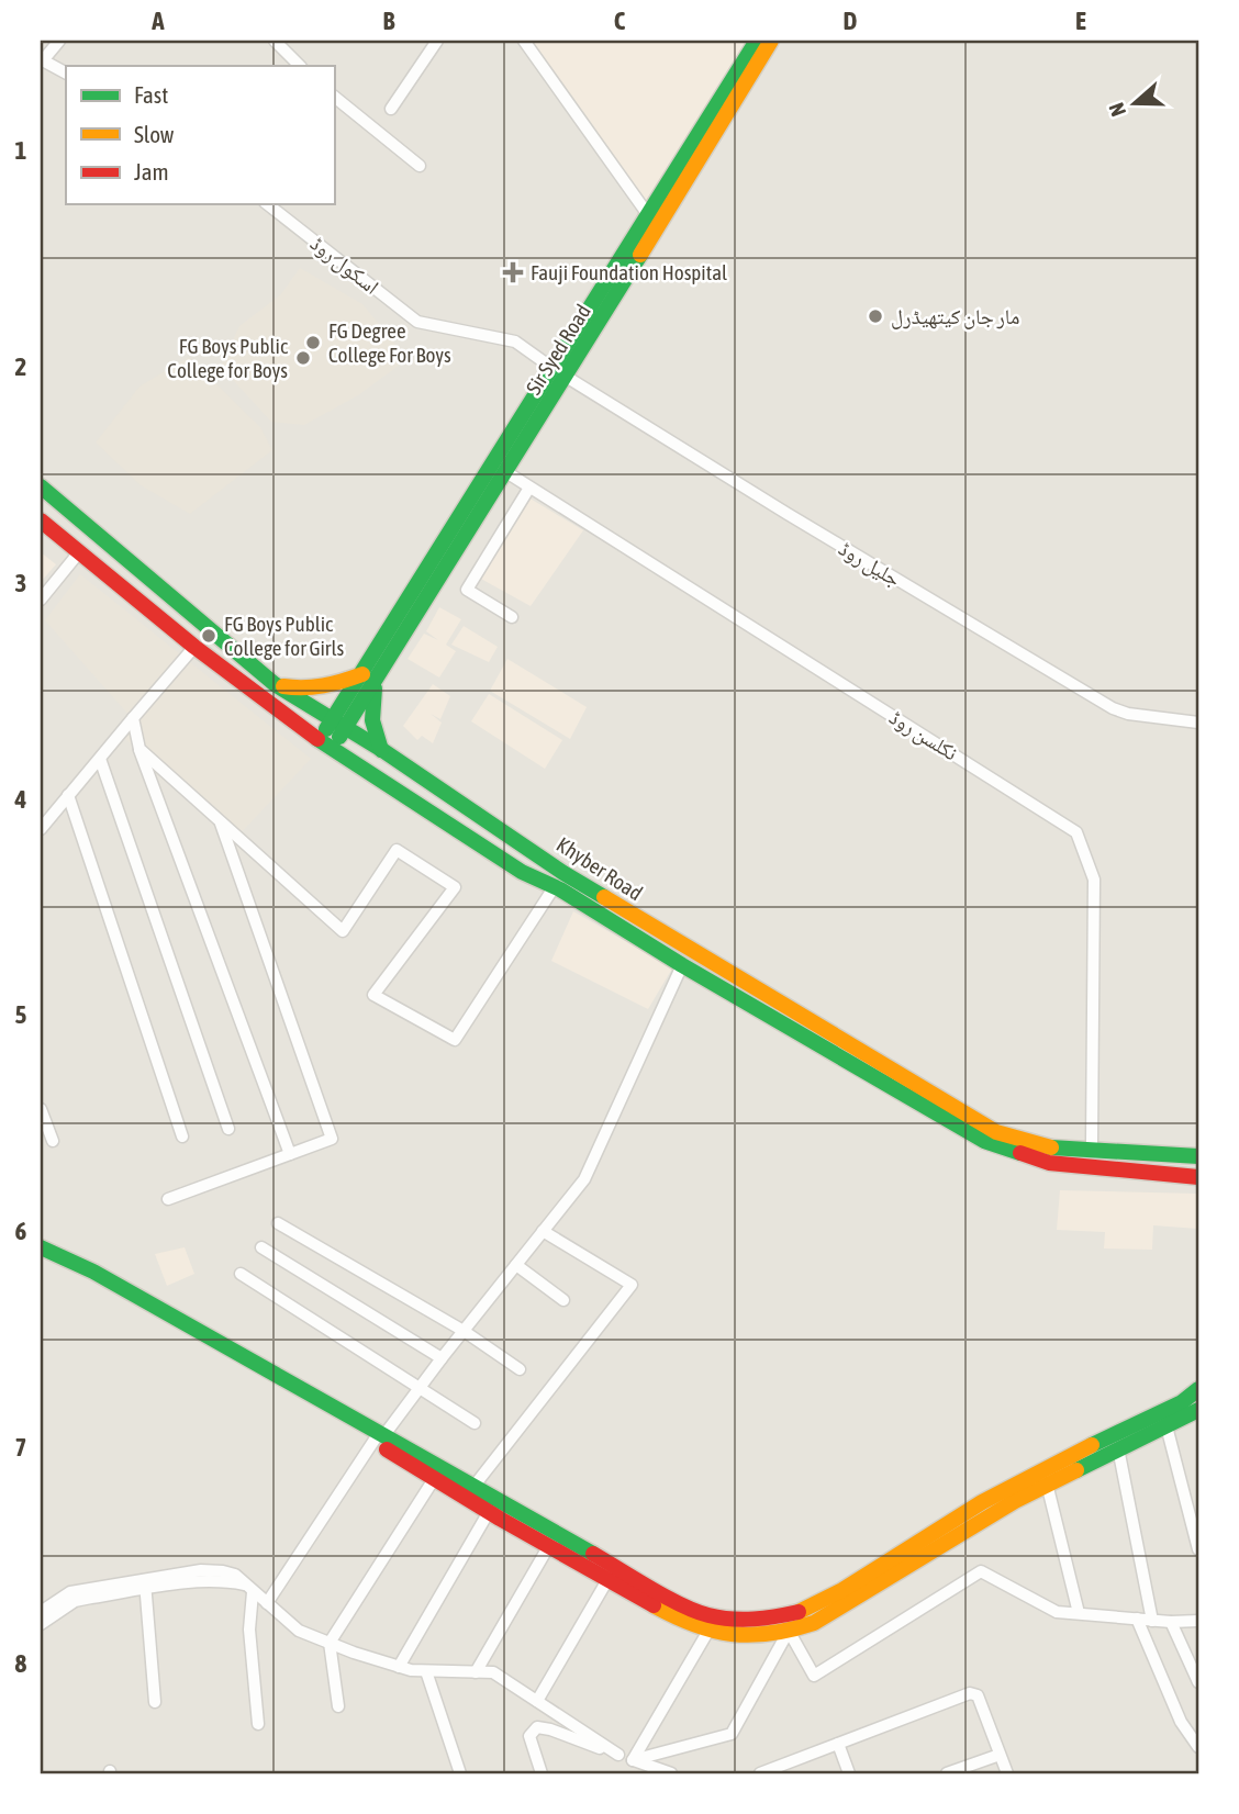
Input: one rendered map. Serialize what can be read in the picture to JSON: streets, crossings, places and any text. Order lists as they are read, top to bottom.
{
  "streets": {
    "main road": ["Sir Syed Road", "Khyber Road"],
    "street": ["اسکول روڈ", "جلیل روڈ", "نکلسن روڈ"]
  },
  "crossings": [
    ["اسکول روڈ", "Sir Syed Road"],
    ["اسکول روڈ", "جلیل روڈ"],
    ["Sir Syed Road", "جلیل روڈ"],
    ["Sir Syed Road", "نکلسن روڈ"]
  ],
  "places": {
    "health": ["Fauji Foundation Hospital"],
    "other": [
      "مار جان کیتھیڈرل",
      "FG Degree College For Boys",
      "FG Boys Public College for Boys",
      "FG Boys Public College for Girls"
    ]
  },
  "legend": ["Fast", "Slow", "Jam"],
  "north": "left",
  "grid": {
    "columns": [
      "A",
      "B",
      "C",
      "D",
      "E"
    ],
    "rows": [
      "1",
      "2",
      "3",
      "4",
      "5",
      "6",
      "7",
      "8"
    ]
  }
}
